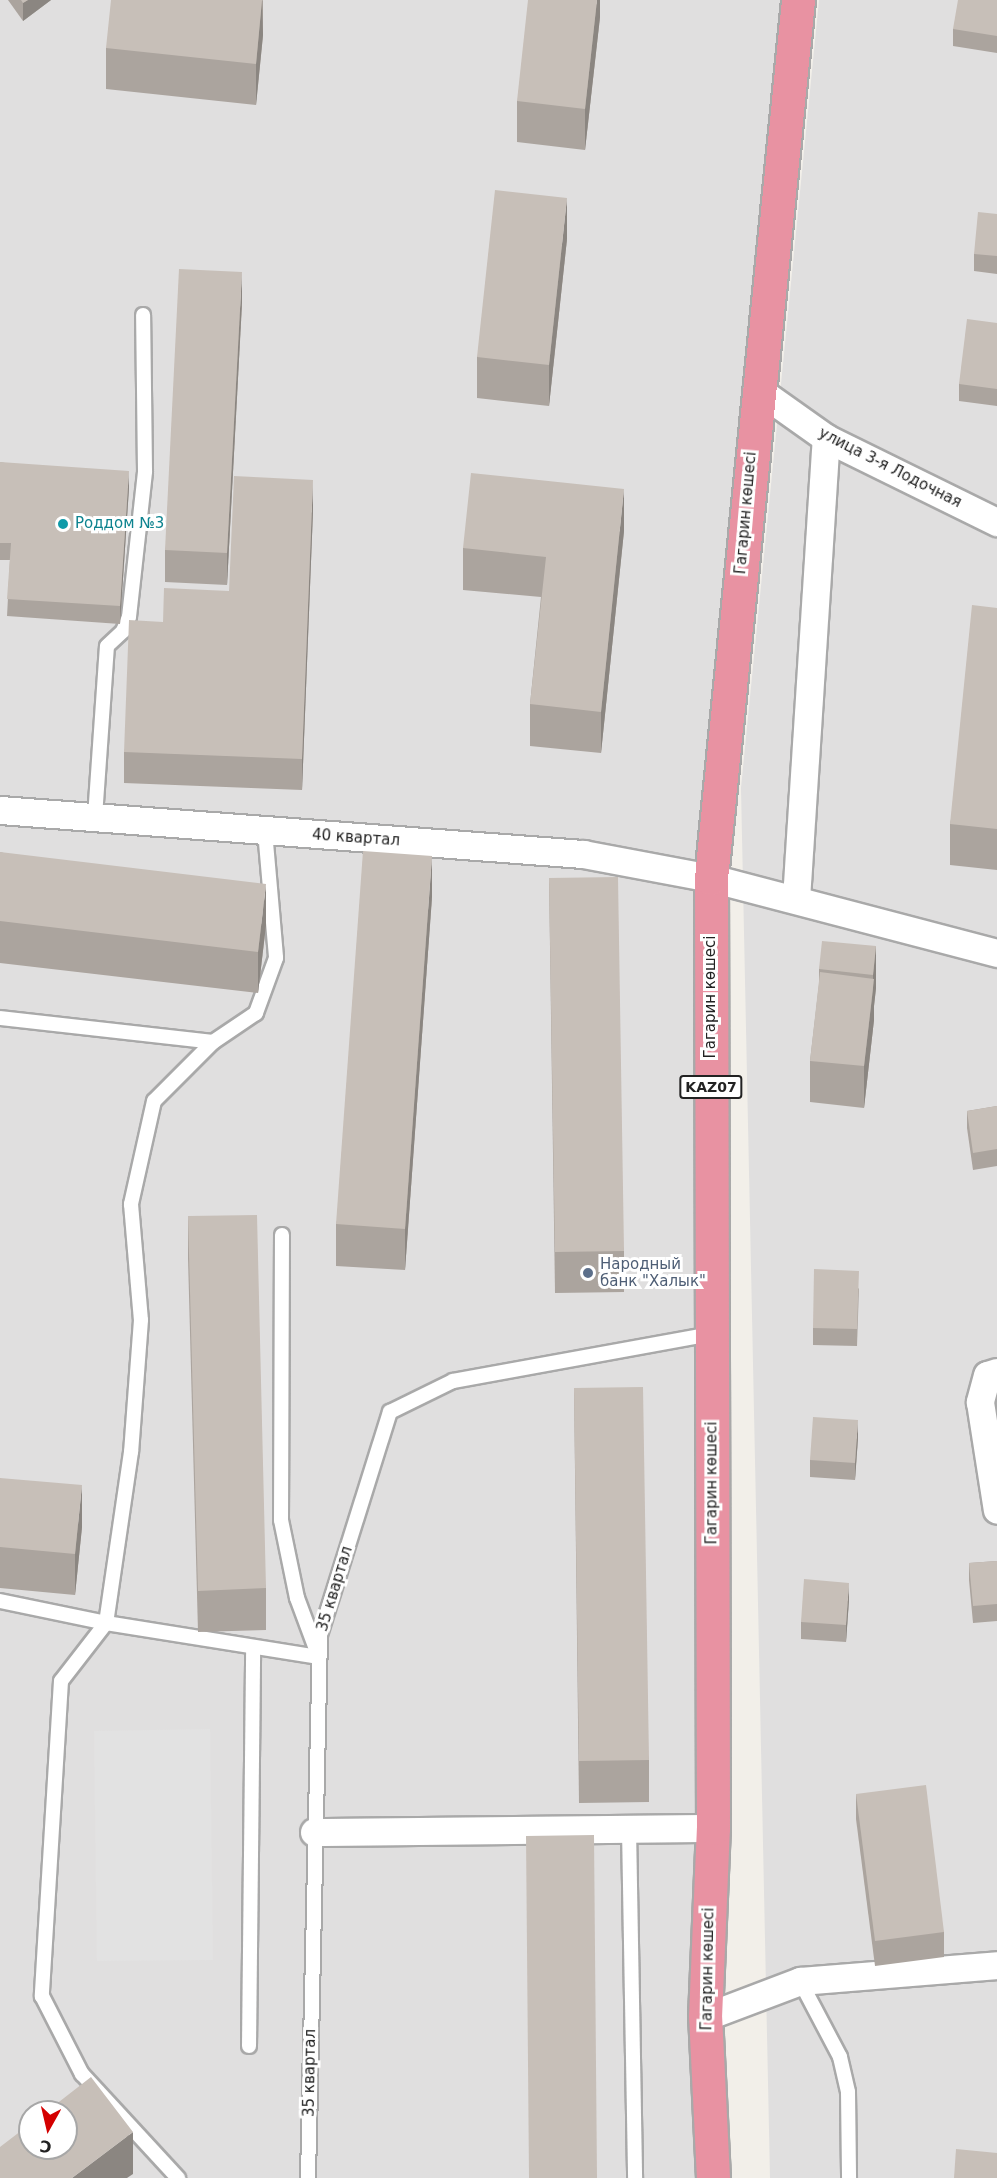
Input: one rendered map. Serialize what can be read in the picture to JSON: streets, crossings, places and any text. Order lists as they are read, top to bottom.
{
  "streets": {
    "highway": ["Гагарин көшесі", "KAZ07"],
    "street": ["улица 3-я Лодочная", "40 квартал"],
    "lane": ["35 квартал"]
  },
  "crossings": [
    ["улица 3-я Лодочная", "Гагарин көшесі"],
    ["Гагарин көшесі", "40 квартал"],
    ["Гагарин көшесі", "35 квартал"]
  ],
  "places": ["Роддом №3", "Народный банк \"Халык\""],
  "north": "bottom"
}
